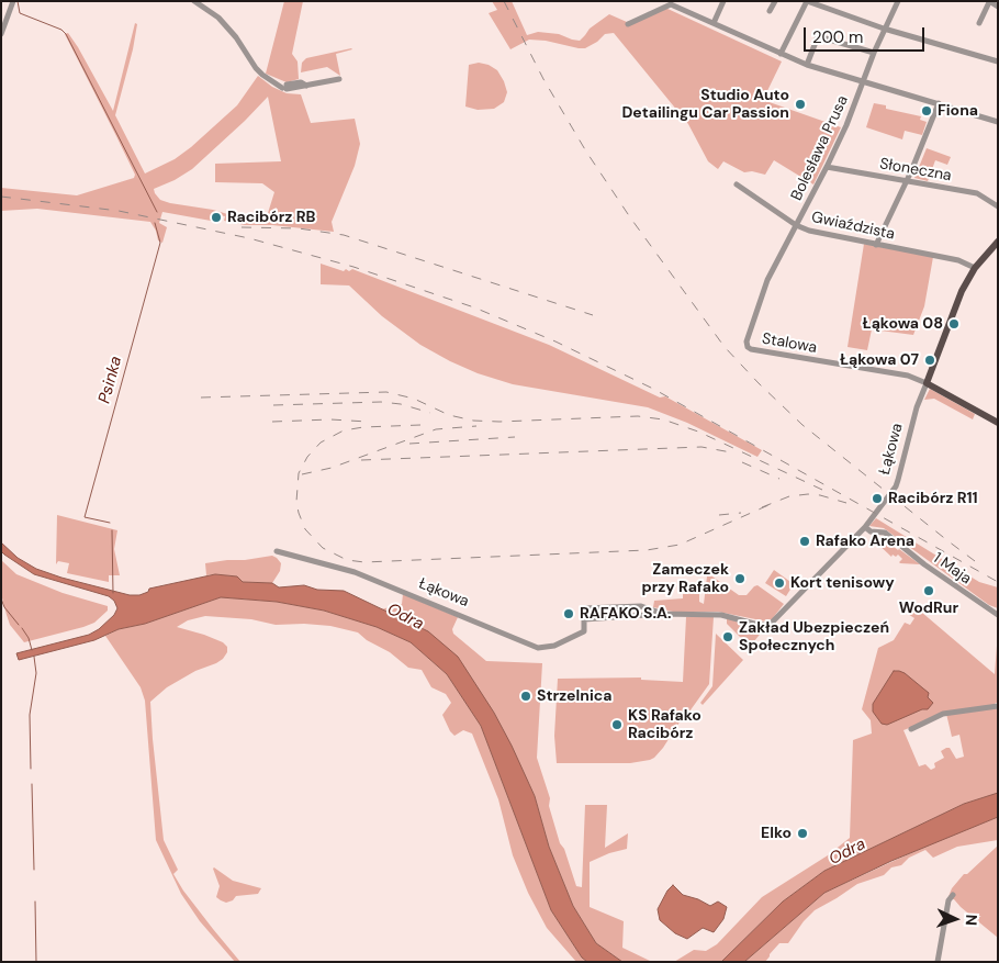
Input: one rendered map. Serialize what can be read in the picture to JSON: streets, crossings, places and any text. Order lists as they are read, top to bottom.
{
  "streets": {
    "main road": ["Łąkowa"],
    "street": [
      "Bolesława Prusa",
      "Słoneczna",
      "Gwiaździsta",
      "Stalowa",
      "1 Maja"
    ]
  },
  "crossings": [
    ["Bolesława Prusa", "Słoneczna"],
    ["Bolesława Prusa", "Gwiaździsta"],
    ["Bolesława Prusa", "Stalowa"],
    ["Gwiaździsta", "Stalowa"],
    ["Gwiaździsta", "Łąkowa"],
    ["Stalowa", "Łąkowa"],
    ["Łąkowa", "1 Maja"]
  ],
  "water": ["Psinka", "Odra"],
  "places": [
    "Studio Auto Detailingu Car Passion",
    "Fiona",
    "Racibórz RB",
    "Łąkowa 08",
    "Łąkowa 07",
    "Racibórz R11",
    "Rafako Arena",
    "Zameczek przy Rafako",
    "Kort tenisowy",
    "WodRur",
    "RAFAKO S.A.",
    "Zakład Ubezpieczeń Społecznych",
    "Strzelnica",
    "KS Rafako Racibórz",
    "Elko"
  ],
  "scale_bar": "200 m",
  "north": "right"
}
